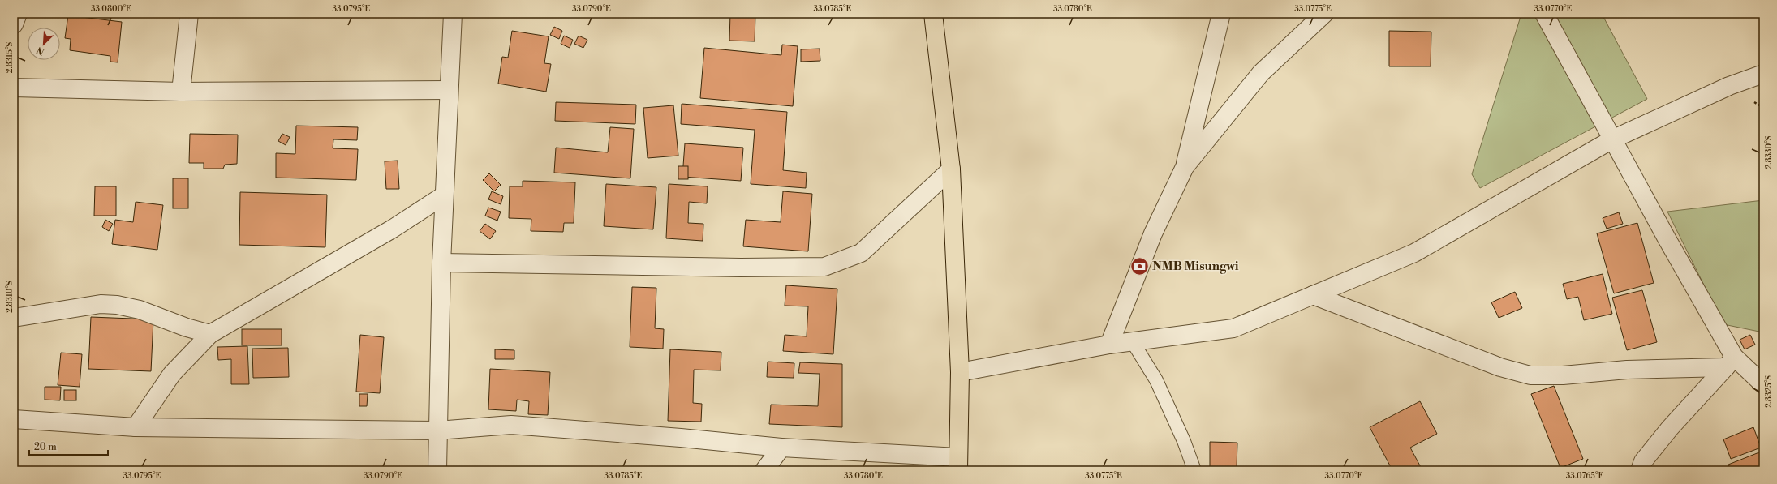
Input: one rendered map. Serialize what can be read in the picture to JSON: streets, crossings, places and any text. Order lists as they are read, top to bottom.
{
  "places": {
    "bank": ["NMB Misungwi"]
  },
  "scale_bar": "20 m",
  "north": "bottom left",
  "coordinates": [
    "33.0800°E",
    "33.0795°E",
    "33.0790°E",
    "33.0785°E",
    "33.0780°E",
    "33.0775°E",
    "33.0770°E",
    "2.8315°S",
    "2.8330°S",
    "2.8310°S",
    "2.8325°S",
    "33.0765°E"
  ]
}
